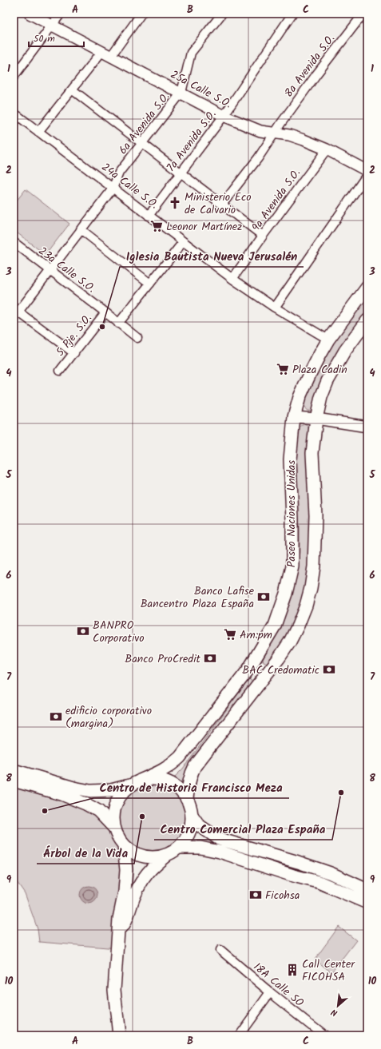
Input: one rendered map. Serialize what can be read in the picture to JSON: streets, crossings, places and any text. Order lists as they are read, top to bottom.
{
  "streets": {
    "main road": ["Paseo Naciones Unidas"],
    "street": [
      "8a Avenida S.O.",
      "25a Calle S.O.",
      "6a Avenida S.O.",
      "7a Avenida S.O.",
      "24a Calle S.O.",
      "9a Avenida S.O.",
      "23a Calle S.O.",
      "5 Pje. S.O.",
      "18A Calle SO"
    ]
  },
  "crossings": [
    ["8a Avenida S.O.", "25a Calle S.O."],
    ["25a Calle S.O.", "6a Avenida S.O."],
    ["25a Calle S.O.", "7a Avenida S.O."],
    ["25a Calle S.O.", "9a Avenida S.O."],
    ["6a Avenida S.O.", "24a Calle S.O."],
    ["6a Avenida S.O.", "23a Calle S.O."],
    ["7a Avenida S.O.", "24a Calle S.O."],
    ["24a Calle S.O.", "9a Avenida S.O."],
    ["24a Calle S.O.", "Paseo Naciones Unidas"],
    ["23a Calle S.O.", "5 Pje. S.O."]
  ],
  "places": {
    "church": ["Ministerio Eco de Calvario"],
    "supermarket": ["Leonor Martínez", "Plaza Cadin", "Am:pm"],
    "other": [
      "Iglesia Bautista Nueva Jerusalén",
      "Centro Comercial Plaza España",
      "Centro de Historia Francisco Meza",
      "Árbol de la Vida"
    ],
    "bank": [
      "Banco Lafise Bancentro Plaza España",
      "BANPRO Corporativo",
      "Banco ProCredit",
      "BAC Credomatic",
      "edificio corporativo (margina)",
      "Ficohsa"
    ],
    "building": ["Call Center FICOHSA"]
  },
  "scale_bar": "50 m",
  "north": "bottom left",
  "grid": {
    "columns": ["A", "B", "C"],
    "rows": [
      "1",
      "2",
      "3",
      "4",
      "5",
      "6",
      "7",
      "8",
      "9",
      "10"
    ]
  }
}
